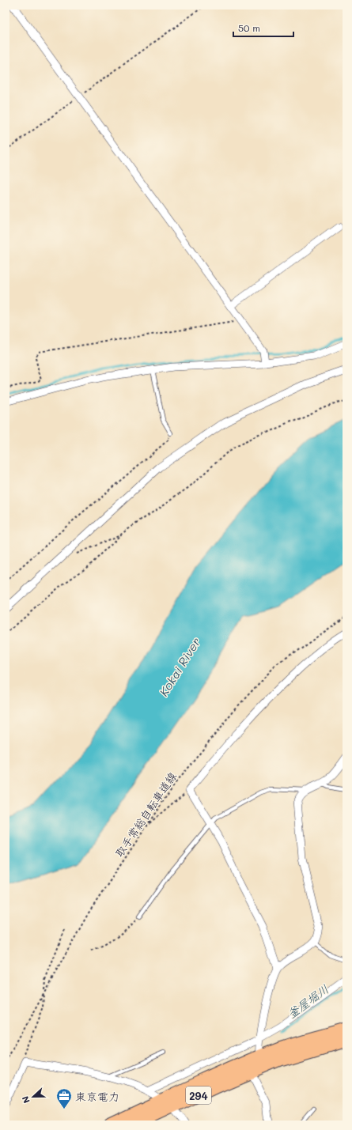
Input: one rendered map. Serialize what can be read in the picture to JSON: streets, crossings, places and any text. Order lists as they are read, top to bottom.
{
  "streets": {
    "highway": ["294"],
    "path": ["取手常総自転車道線"]
  },
  "water": ["Kokai River", "釜屋堀川"],
  "places": {
    "office": ["東京電力"]
  },
  "scale_bar": "50 m",
  "north": "left"
}
